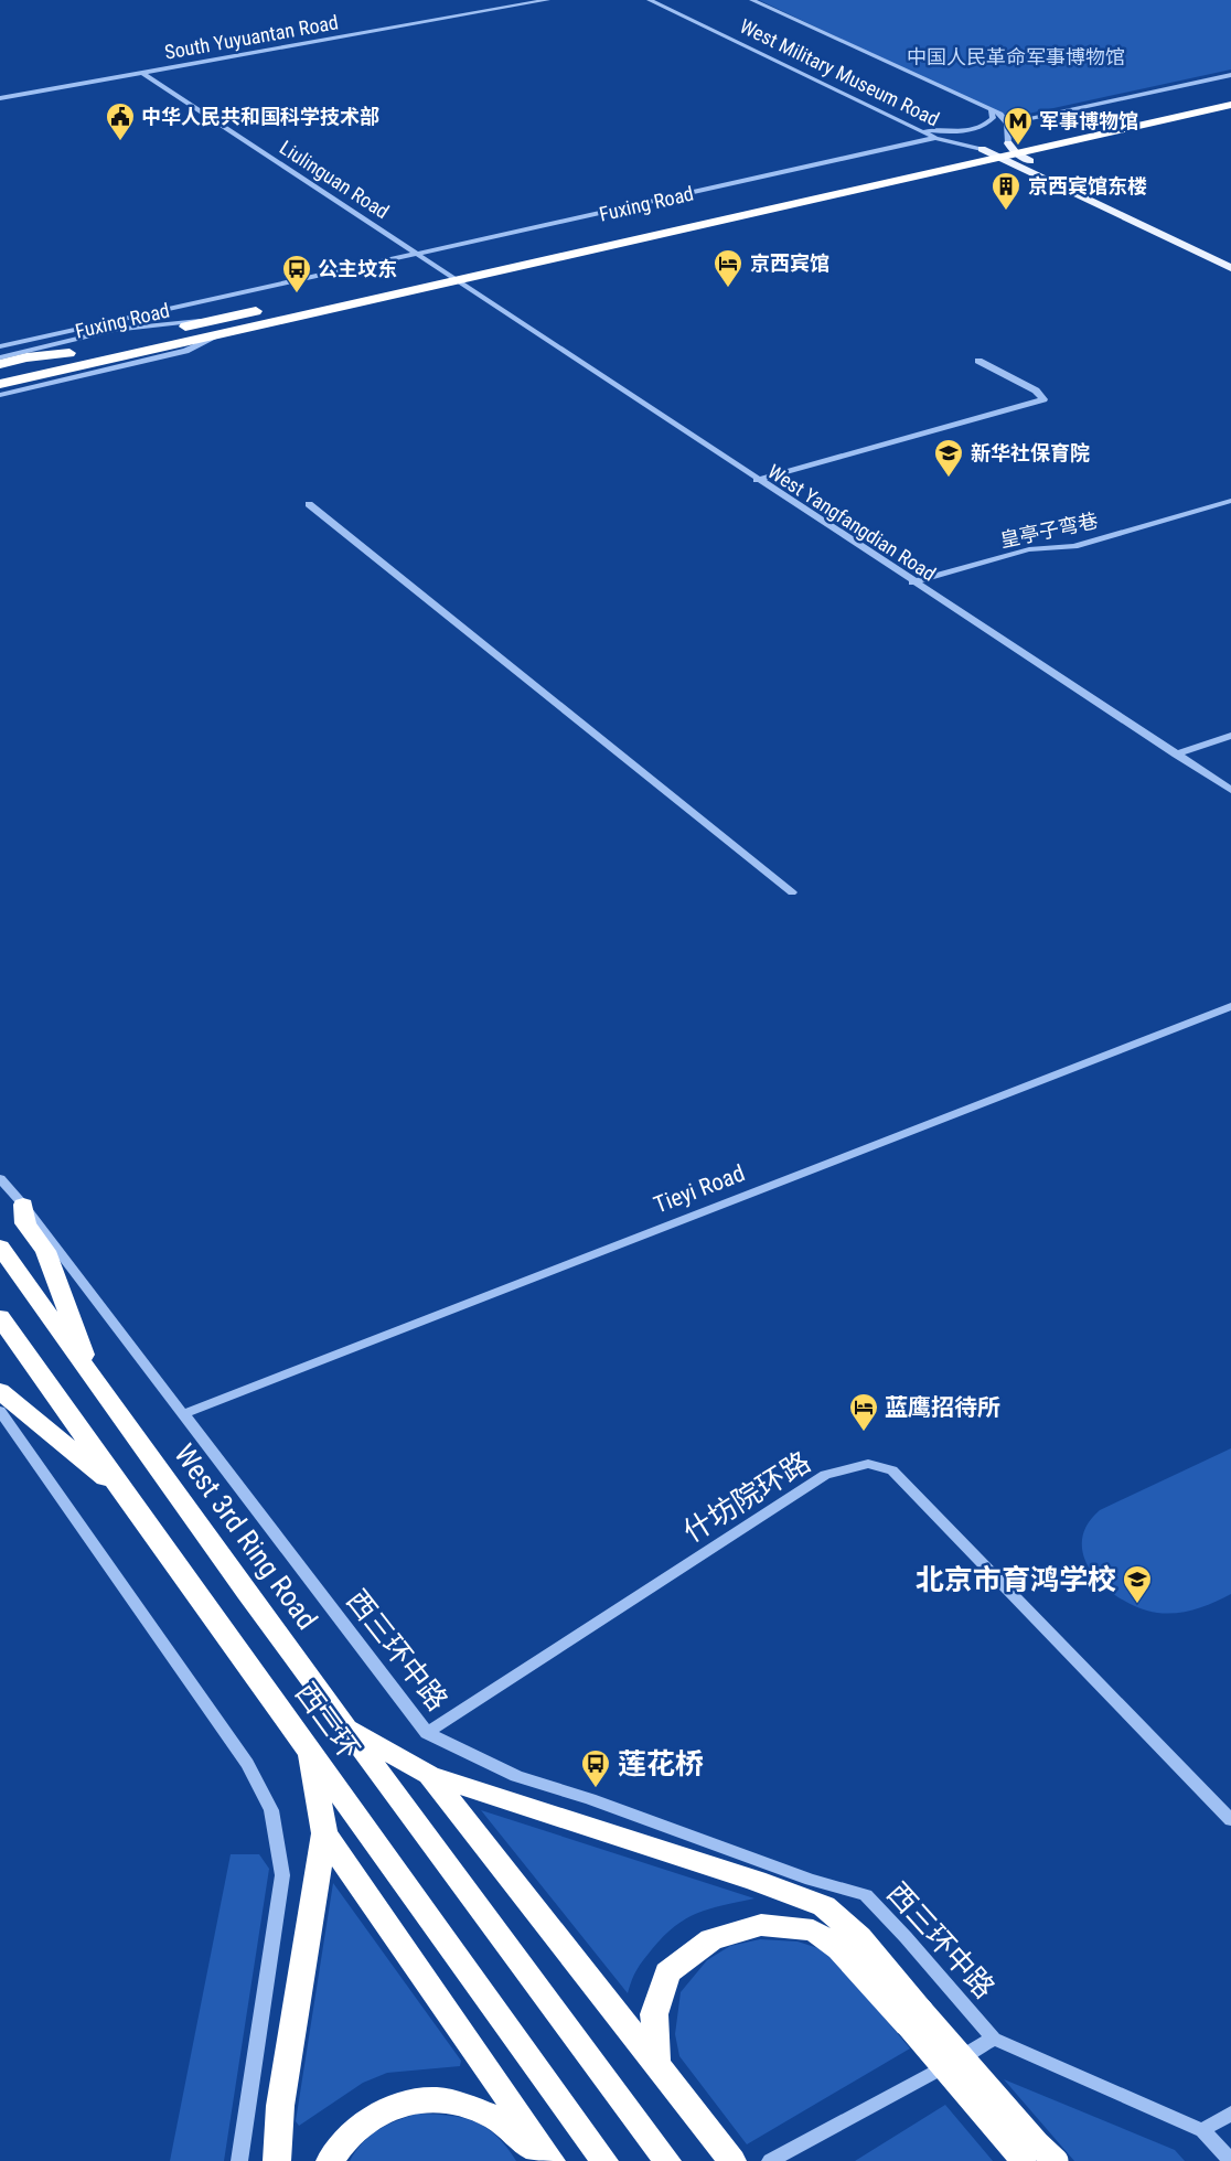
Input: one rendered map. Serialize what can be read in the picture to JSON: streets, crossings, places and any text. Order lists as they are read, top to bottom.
{
  "streets": {
    "highway": ["Fuxing Road", "West 3rd Ring Road", "西三环"],
    "street": [
      "South Yuyuantan Road",
      "West Military Museum Road",
      "Liulinguan Road",
      "West Yangfangdian Road",
      "皇亭子弯巷",
      "Tieyi Road",
      "什坊院环路",
      "西三环中路"
    ]
  },
  "crossings": [
    ["South Yuyuantan Road", "Liulinguan Road"],
    ["West Military Museum Road", "Fuxing Road"],
    ["Liulinguan Road", "Fuxing Road"],
    ["Liulinguan Road", "West Yangfangdian Road"],
    ["Fuxing Road", "West Yangfangdian Road"],
    ["West Yangfangdian Road", "皇亭子弯巷"],
    ["Tieyi Road", "西三环中路"],
    ["什坊院环路", "西三环中路"],
    ["West 3rd Ring Road", "西三环"]
  ],
  "parks": ["中国人民革命军事博物馆"],
  "places": {
    "public building": ["中华人民共和国科学技术部"],
    "metro station": ["军事博物馆"],
    "building": ["京西宾馆东楼"],
    "hotel": ["京西宾馆", "蓝鹰招待所"],
    "bus stop": ["公主坟东", "莲花桥"],
    "school or university": ["新华社保育院", "北京市育鸿学校"]
  }
}
